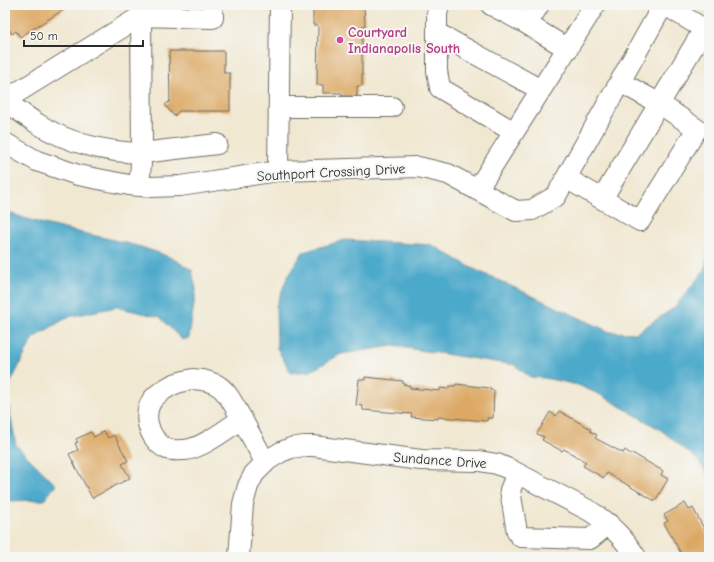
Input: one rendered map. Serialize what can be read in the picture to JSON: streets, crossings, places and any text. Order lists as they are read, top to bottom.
{
  "streets": {
    "street": ["Southport Crossing Drive", "Sundance Drive"]
  },
  "places": ["Courtyard Indianapolis South"],
  "scale_bar": "50 m"
}
